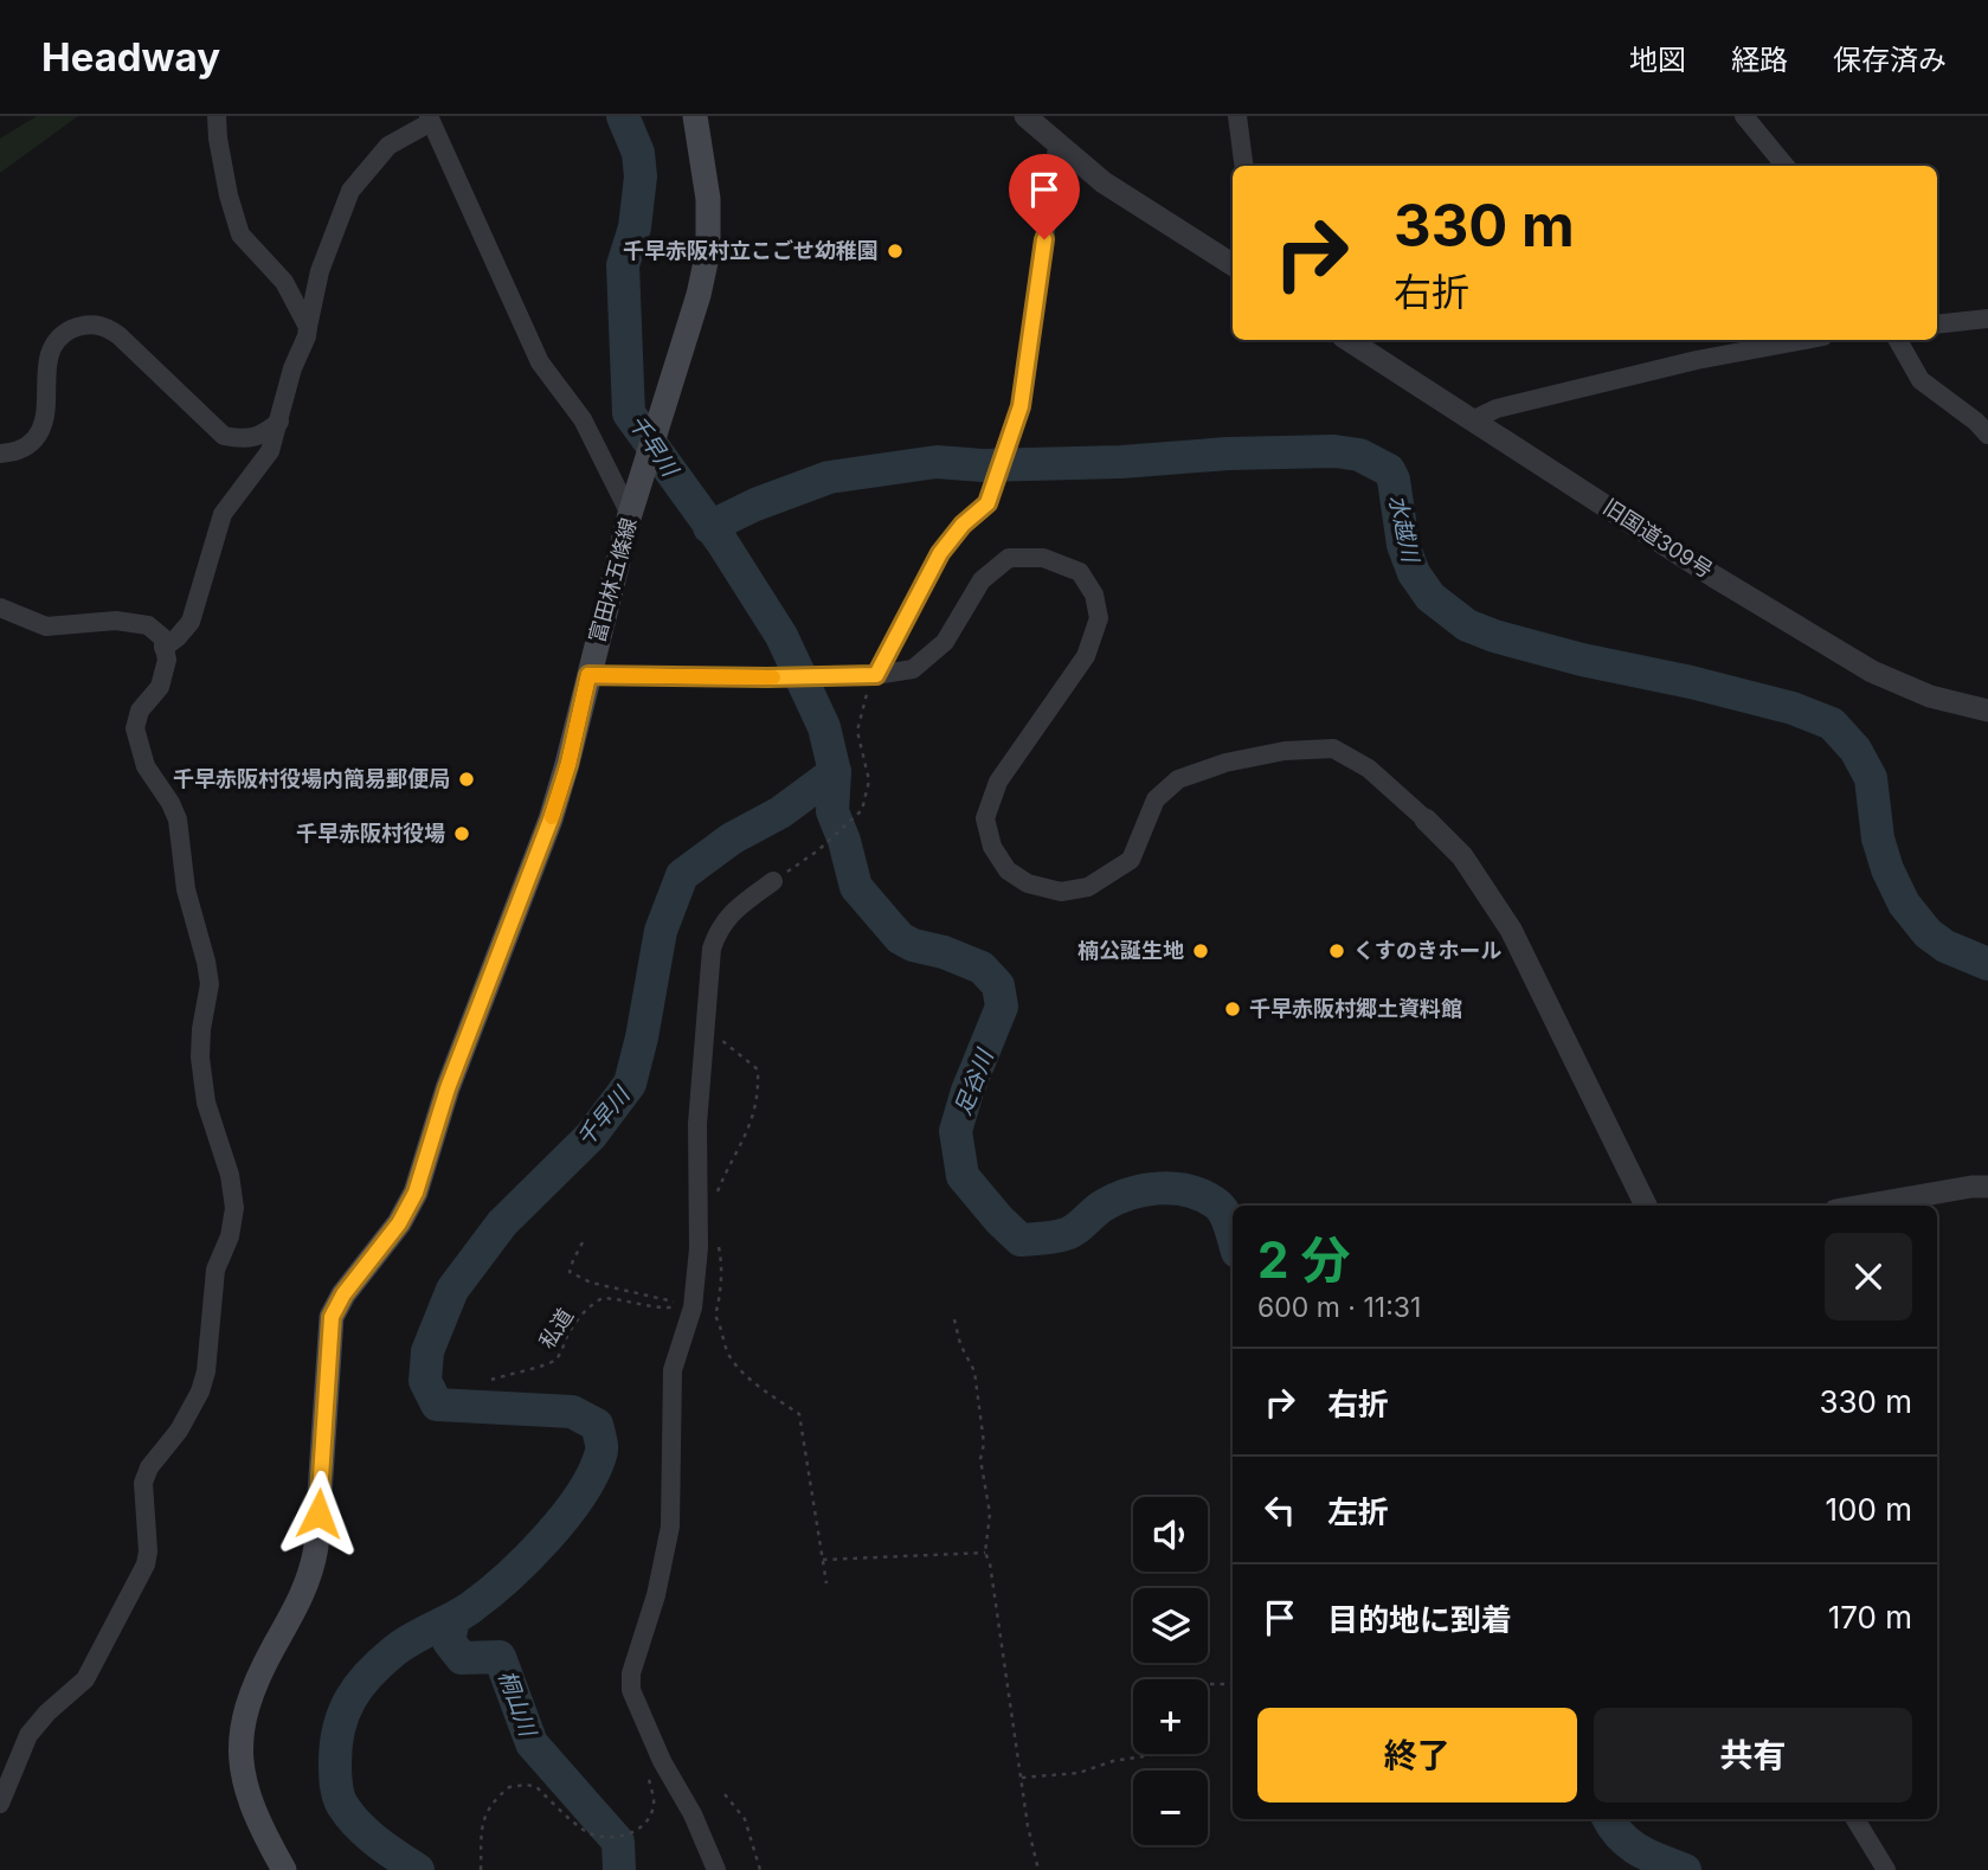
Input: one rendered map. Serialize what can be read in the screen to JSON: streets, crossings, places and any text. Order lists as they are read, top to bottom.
{
  "streets": {
    "main road": ["富田林五條線"],
    "street": ["旧国道309号"],
    "path": ["私道"]
  },
  "water": [
    "千早川",
    "水越川",
    "足谷川",
    "桐山川"
  ],
  "places": [
    "千早赤阪村立こごせ幼稚園",
    "千早赤阪村役場内簡易郵便局",
    "千早赤阪村役場",
    "楠公誕生地",
    "くすのきホール",
    "千早赤阪村郷土資料館"
  ],
  "page": {
    "header": "Headway",
    "nav": ["地図", "経路", "保存済み"],
    "turn": ["330 m", "右折"],
    "heading": ["2 分", "600 m · 11:31"],
    "list": [
      {
        "name": "右折",
        "value": "330 m"
      },
      {
        "name": "左折",
        "value": "100 m"
      },
      {
        "name": "目的地に到着",
        "value": "170 m"
      }
    ],
    "map_buttons": ["+", "−"],
    "buttons": ["終了", "共有"]
  }
}
